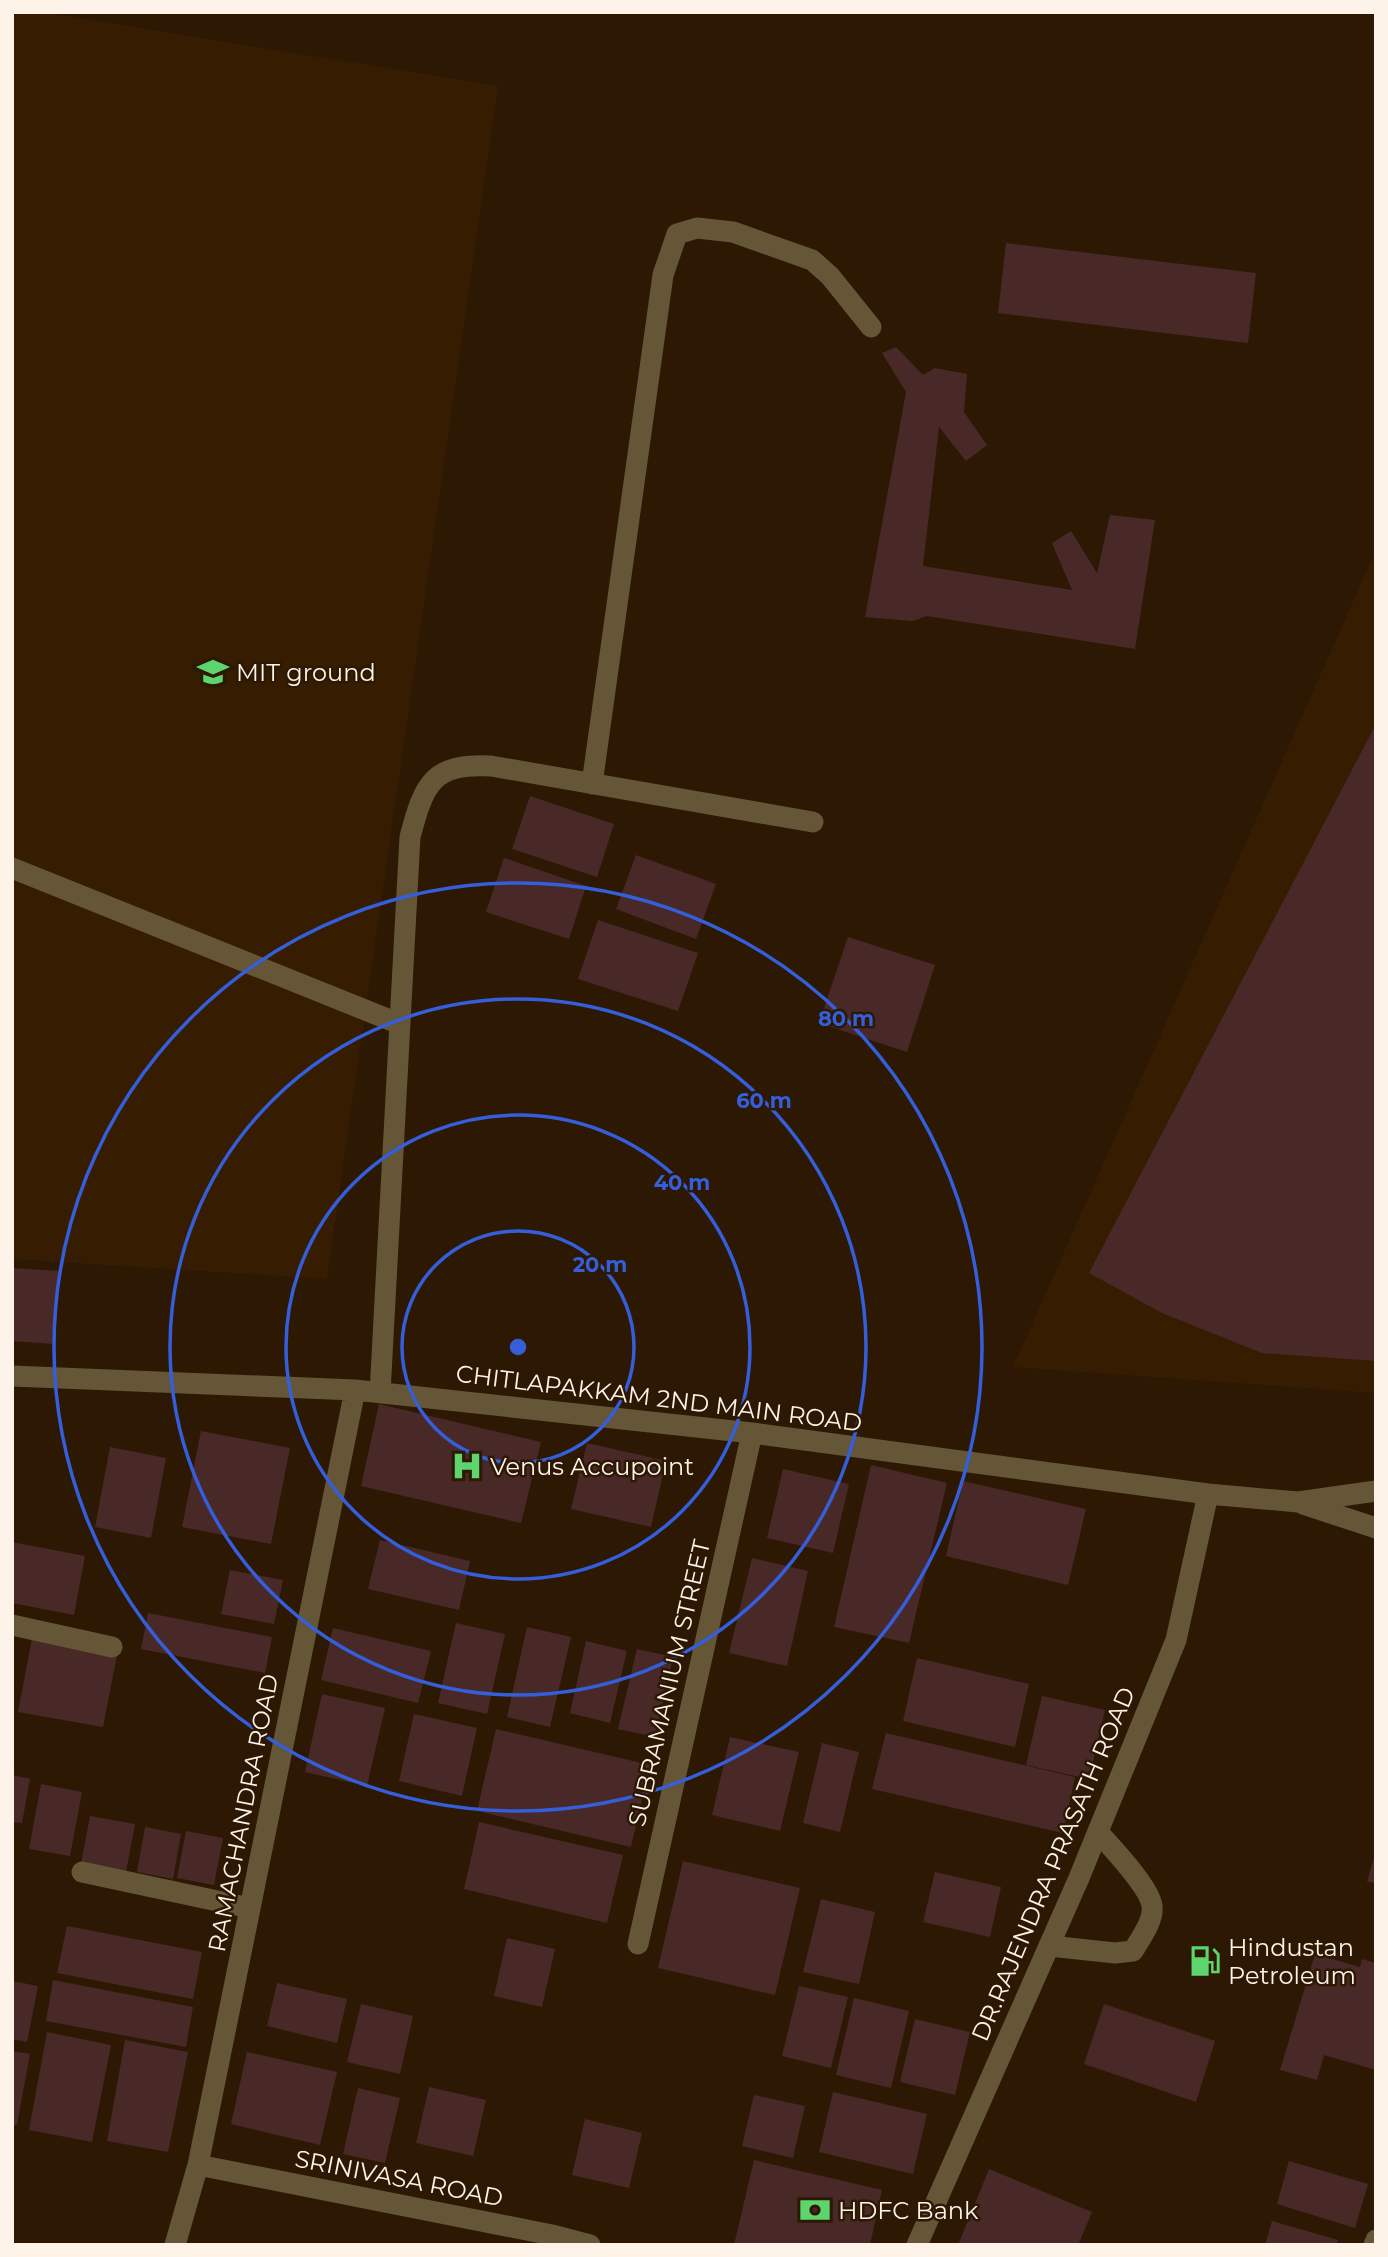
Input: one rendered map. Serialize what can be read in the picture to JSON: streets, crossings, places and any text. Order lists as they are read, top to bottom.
{
  "streets": {
    "street": [
      "CHITLAPAKKAM 2ND MAIN ROAD",
      "SUBRAMANIUM STREET",
      "RAMACHANDRA ROAD",
      "DR.RAJENDRA PRASATH ROAD",
      "SRINIVASA ROAD"
    ]
  },
  "crossings": [
    ["CHITLAPAKKAM 2ND MAIN ROAD", "SUBRAMANIUM STREET"],
    ["CHITLAPAKKAM 2ND MAIN ROAD", "RAMACHANDRA ROAD"],
    ["CHITLAPAKKAM 2ND MAIN ROAD", "DR.RAJENDRA PRASATH ROAD"],
    ["RAMACHANDRA ROAD", "SRINIVASA ROAD"]
  ],
  "places": {
    "school or university": ["MIT ground"],
    "hospital": ["Venus Accupoint"],
    "fuel station": ["Hindustan Petroleum"],
    "bank": ["HDFC Bank"]
  },
  "rings": [
    "80 m",
    "60 m",
    "40 m",
    "20 m"
  ]
}
